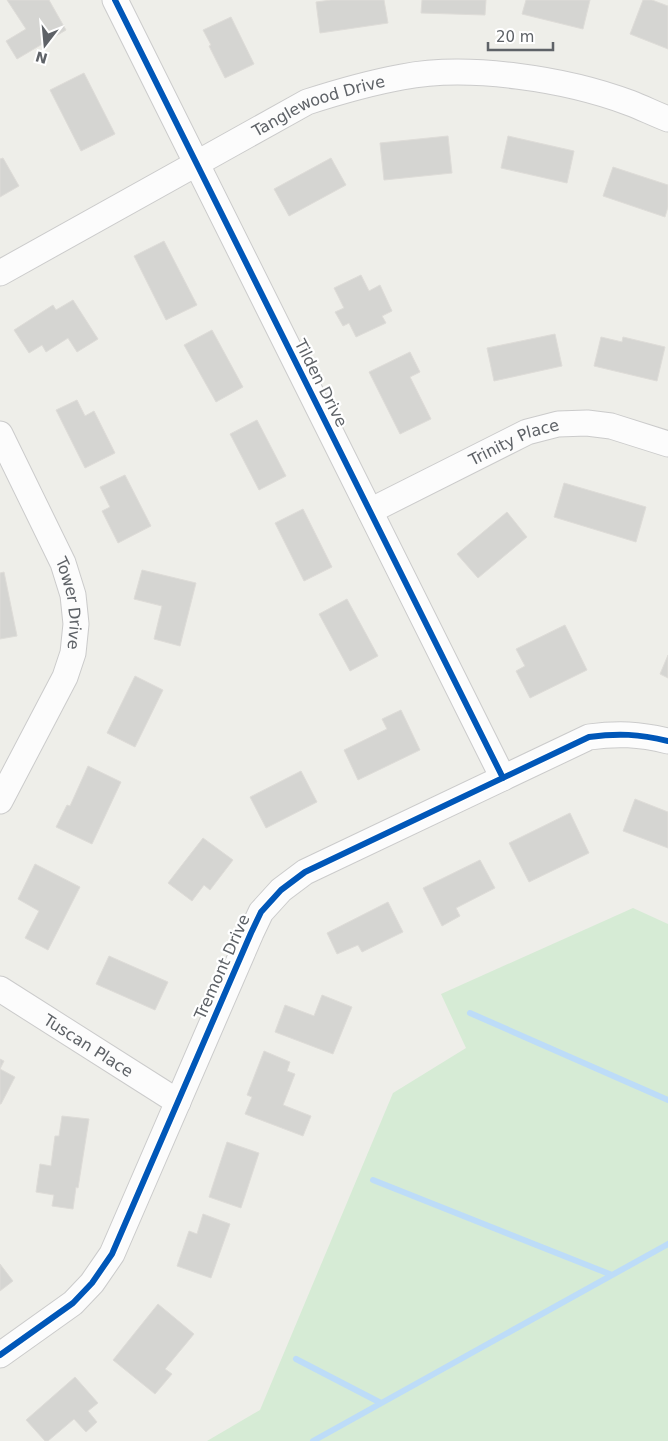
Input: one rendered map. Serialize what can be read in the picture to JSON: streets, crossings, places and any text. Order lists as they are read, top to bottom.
{
  "streets": {
    "street": [
      "Tanglewood Drive",
      "Tilden Drive",
      "Trinity Place",
      "Tower Drive",
      "Tremont Drive",
      "Tuscan Place"
    ]
  },
  "crossings": [
    ["Tanglewood Drive", "Tilden Drive"],
    ["Tilden Drive", "Trinity Place"],
    ["Tilden Drive", "Tremont Drive"],
    ["Tremont Drive", "Tuscan Place"]
  ],
  "scale_bar": "20 m",
  "north": "bottom"
}
